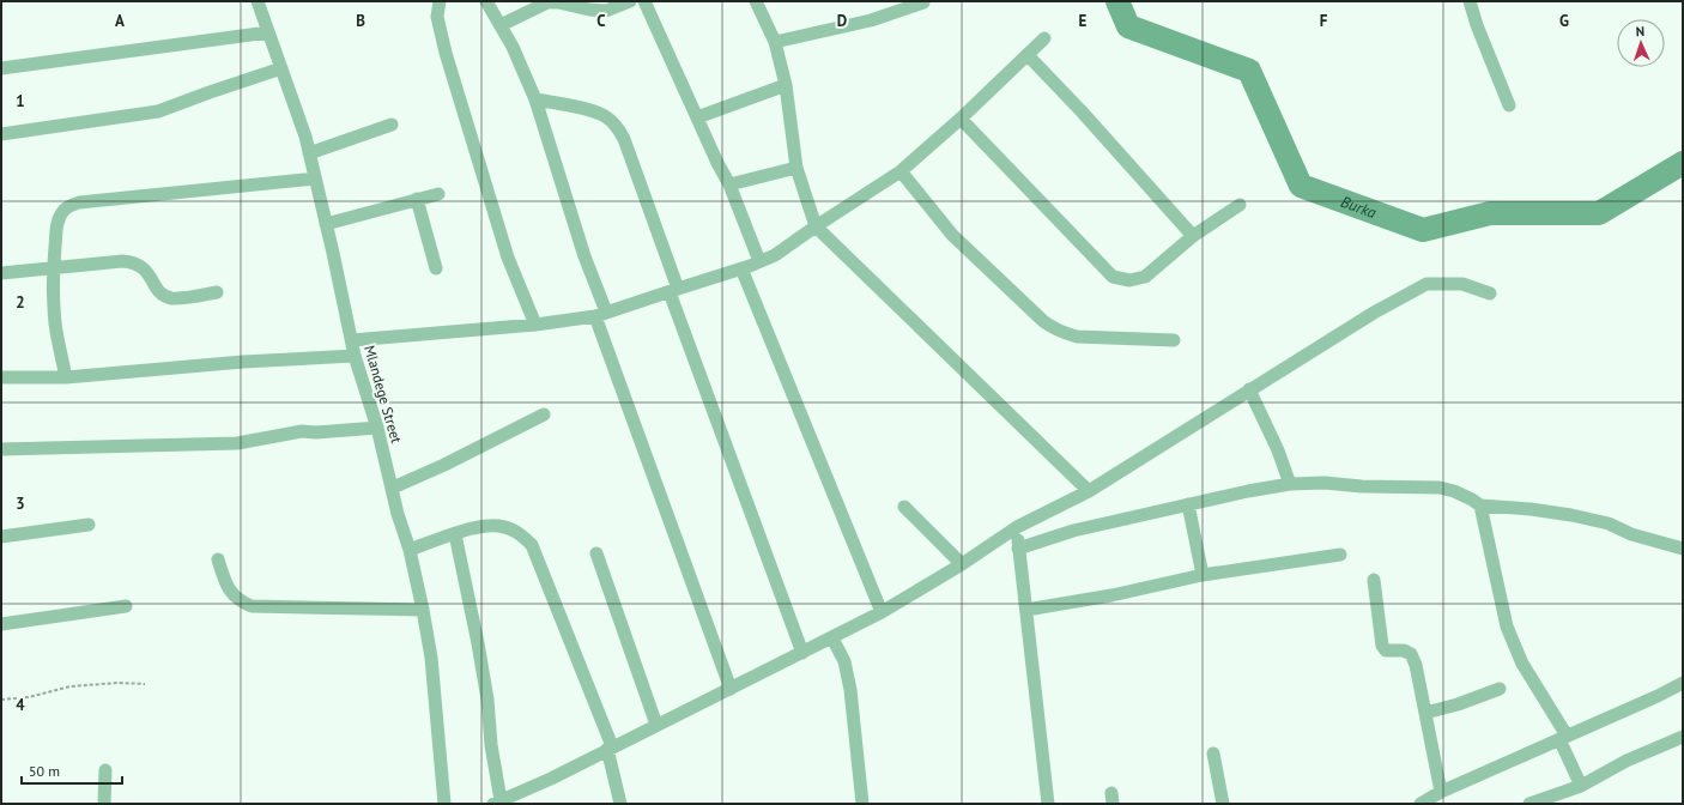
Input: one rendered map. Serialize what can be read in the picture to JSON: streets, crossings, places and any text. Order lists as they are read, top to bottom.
{
  "streets": {
    "street": ["Mlandege Street"]
  },
  "water": ["Burka"],
  "scale_bar": "50 m",
  "north": "top",
  "grid": {
    "columns": [
      "A",
      "B",
      "C",
      "D",
      "E",
      "F",
      "G"
    ],
    "rows": [
      "1",
      "2",
      "3",
      "4"
    ]
  }
}
